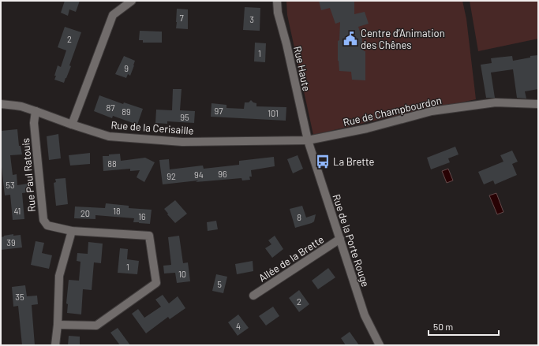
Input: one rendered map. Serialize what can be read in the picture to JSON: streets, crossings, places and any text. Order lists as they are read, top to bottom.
{
  "streets": {
    "street": [
      "Rue Haute",
      "Rue de Champbourdon",
      "Rue de la Cerisaille",
      "Rue Paul Ratouis",
      "Rue de la Porte Rouge",
      "Allée de la Brette"
    ]
  },
  "crossings": [
    ["Rue Haute", "Rue de Champbourdon"],
    ["Rue Haute", "Rue de la Cerisaille"],
    ["Rue Haute", "Rue de la Porte Rouge"],
    ["Rue de Champbourdon", "Rue de la Cerisaille"],
    ["Rue de Champbourdon", "Rue de la Porte Rouge"],
    ["Rue de la Cerisaille", "Rue Paul Ratouis"],
    ["Rue de la Cerisaille", "Rue de la Porte Rouge"],
    ["Rue de la Porte Rouge", "Allée de la Brette"]
  ],
  "places": {
    "public building": ["Centre d’Animation des Chênes"],
    "bus stop": ["La Brette"]
  },
  "house_numbers": [
    "7",
    "3",
    "2",
    "1",
    "9",
    "87",
    "97",
    "89",
    "101",
    "95",
    "88",
    "96",
    "94",
    "92",
    "53",
    "41",
    "18",
    "20",
    "16",
    "8",
    "39",
    "1",
    "10",
    "5",
    "35",
    "2",
    "4"
  ],
  "scale_bar": "50 m"
}
